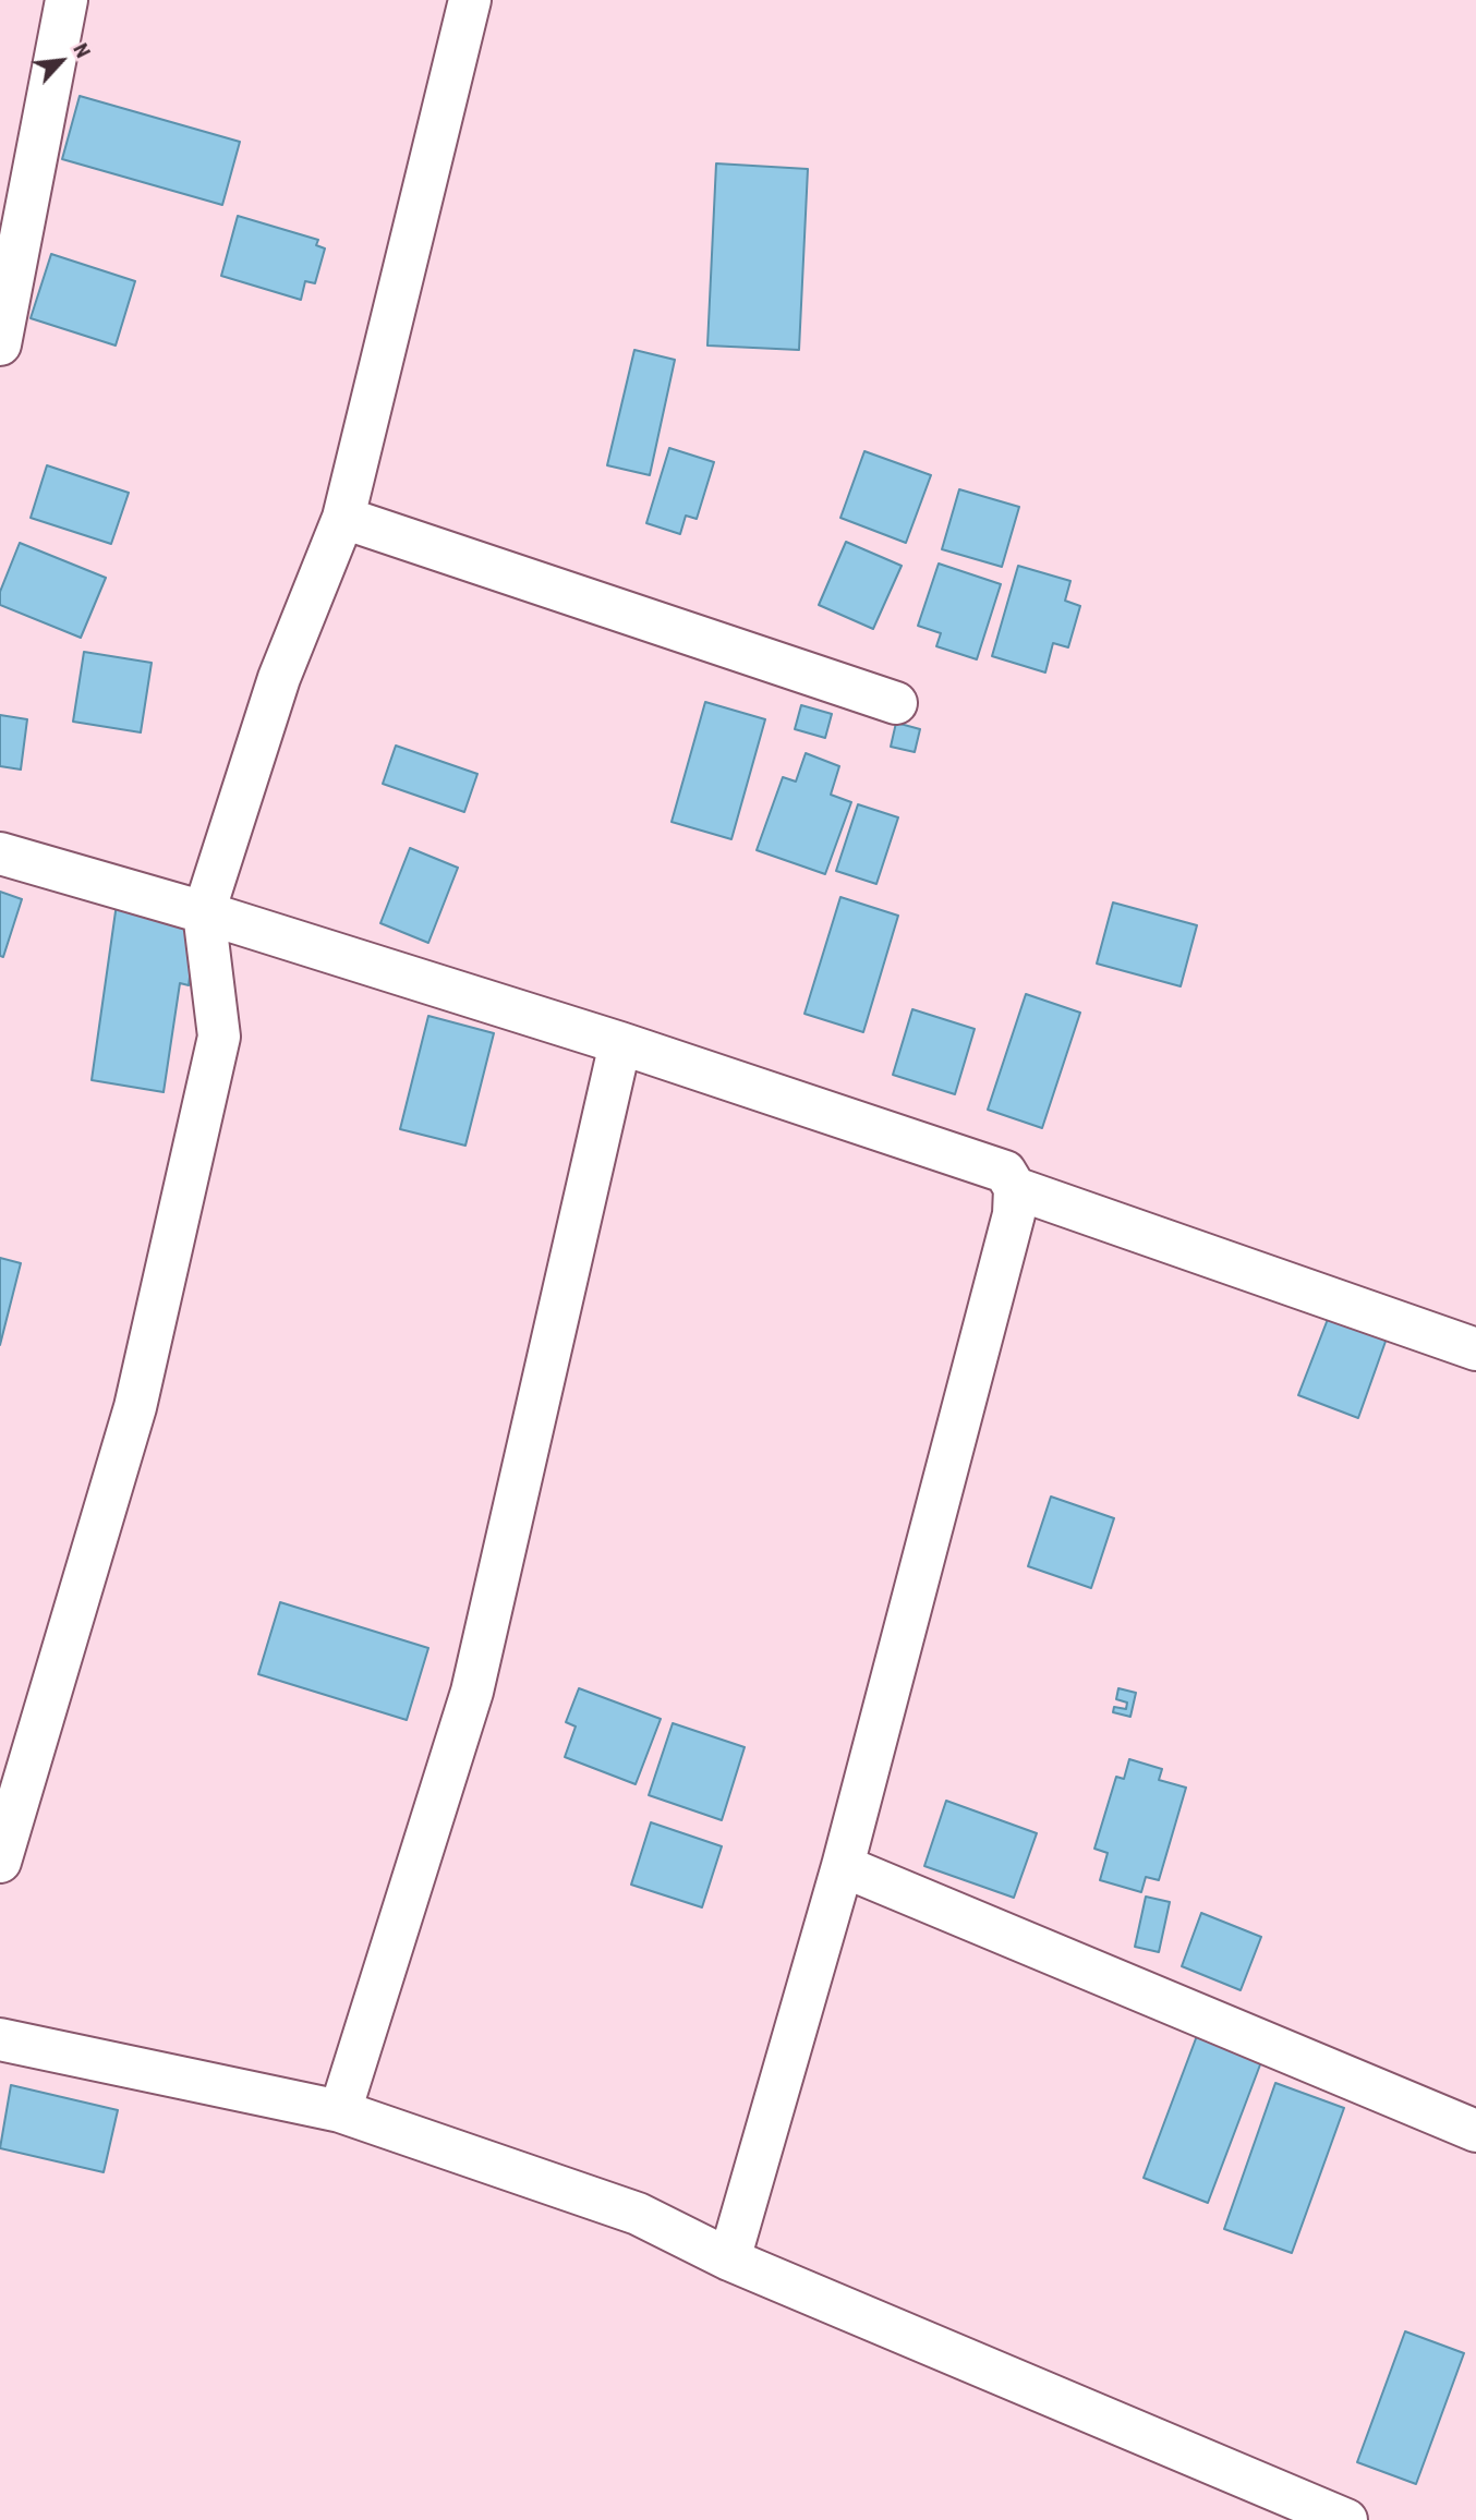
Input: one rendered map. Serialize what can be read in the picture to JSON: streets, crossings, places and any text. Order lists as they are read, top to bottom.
{
  "north": "top right"
}
